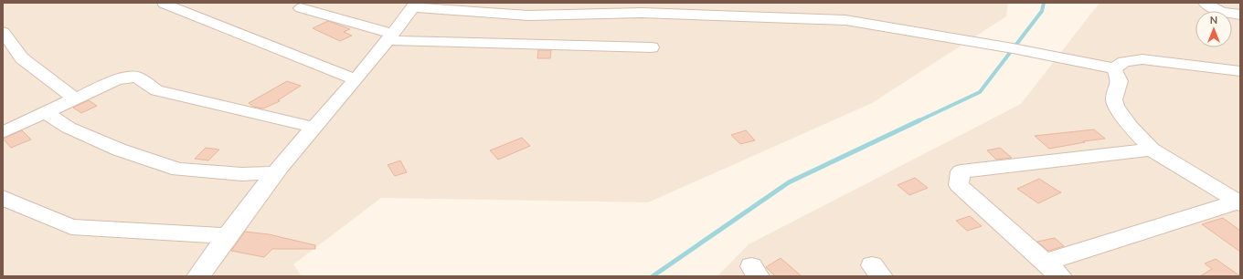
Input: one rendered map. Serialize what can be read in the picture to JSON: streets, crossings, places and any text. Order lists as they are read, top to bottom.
{
  "north": "top"
}
